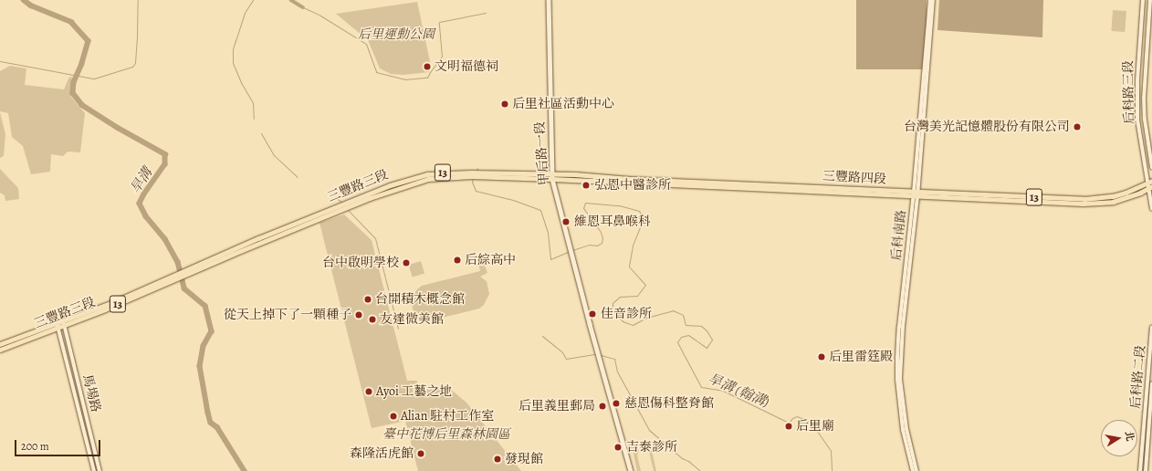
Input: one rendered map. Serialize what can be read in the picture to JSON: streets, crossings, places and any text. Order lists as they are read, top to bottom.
{
  "streets": {
    "main road": [
      "甲后路一段",
      "13",
      "三豐路四段",
      "三豐路三段"
    ],
    "street": [
      "后科路三段",
      "后科南路",
      "后科路二段",
      "馬場路"
    ]
  },
  "crossings": [
    ["后科路三段", "三豐路四段"],
    ["甲后路一段", "三豐路四段"],
    ["甲后路一段", "三豐路三段"],
    ["三豐路四段", "三豐路三段"],
    ["三豐路四段", "后科南路"],
    ["三豐路三段", "馬場路"]
  ],
  "water": ["旱溝", "旱溝 (翰溝)"],
  "parks": ["后里運動公園", "臺中花博后里森林園區"],
  "places": [
    "文明福德祠",
    "后里社區活動中心",
    "台灣美光記憶體股份有限公司",
    "弘恩中醫診所",
    "維恩耳鼻喉科",
    "后綜高中",
    "台中啟明學校",
    "台開積木概念館",
    "佳音診所",
    "從天上掉下了一顆種子",
    "友達微美館",
    "后里雷筳殿",
    "Ayoi 工藝之地",
    "慈恩傷科整脊館",
    "后里義里郵局",
    "Alian 駐村工作室",
    "后里廟",
    "吉泰診所",
    "森隆活虎館",
    "發現館"
  ],
  "scale_bar": "200 m",
  "north": "right"
}
